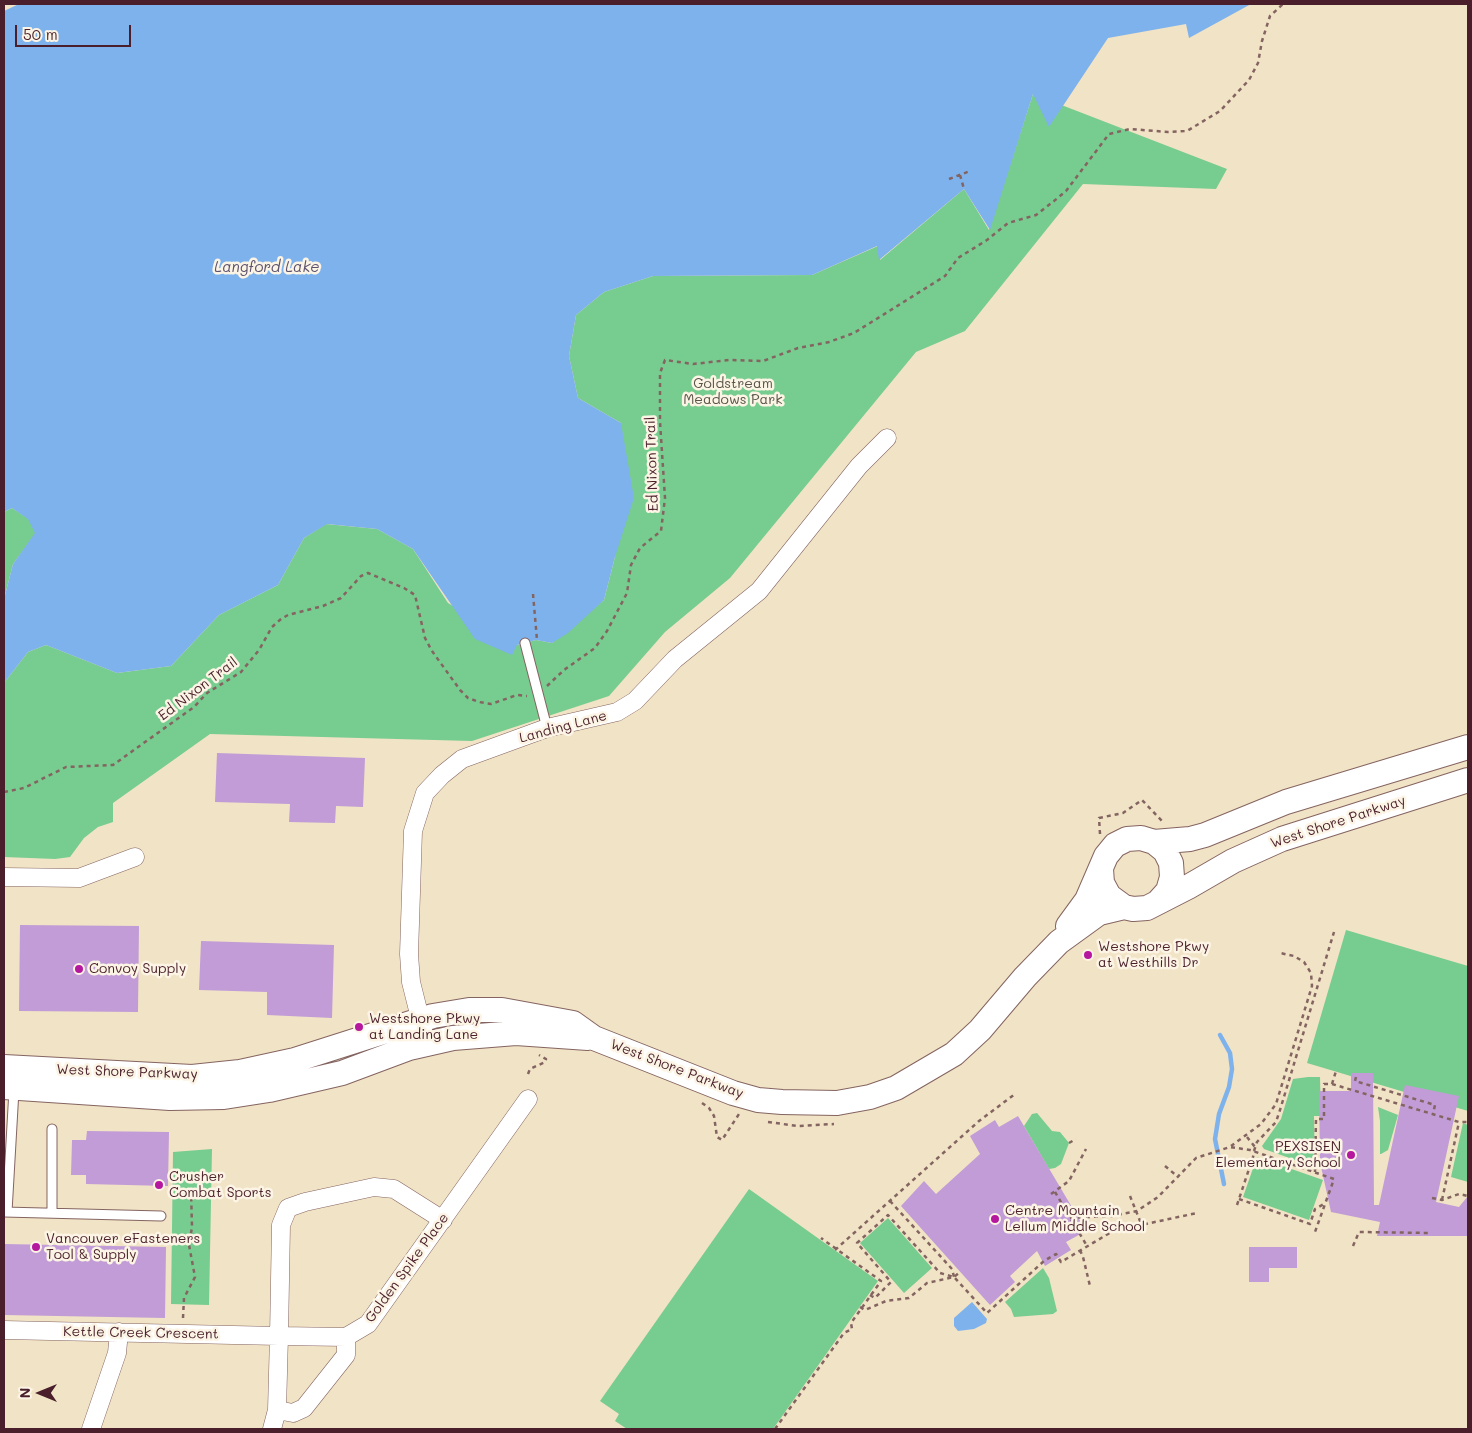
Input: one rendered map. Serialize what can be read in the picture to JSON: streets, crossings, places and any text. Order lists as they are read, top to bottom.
{
  "streets": {
    "main road": ["West Shore Parkway"],
    "street": ["Landing Lane", "Golden Spike Place", "Kettle Creek Crescent"],
    "path": ["Ed Nixon Trail"]
  },
  "crossings": [
    ["Landing Lane", "West Shore Parkway"],
    ["Golden Spike Place", "Kettle Creek Crescent"]
  ],
  "water": ["Langford Lake"],
  "parks": ["Goldstream Meadows Park"],
  "places": [
    "Westshore Pkwy at Westhills Dr",
    "Convoy Supply",
    "Westshore Pkwy at Landing Lane",
    "PEXSISEṈ Elementary School",
    "Crusher Combat Sports",
    "Centre Mountain Lellum Middle School",
    "Vancouver eFasteners Tool & Supply"
  ],
  "scale_bar": "50 m",
  "north": "left"
}
